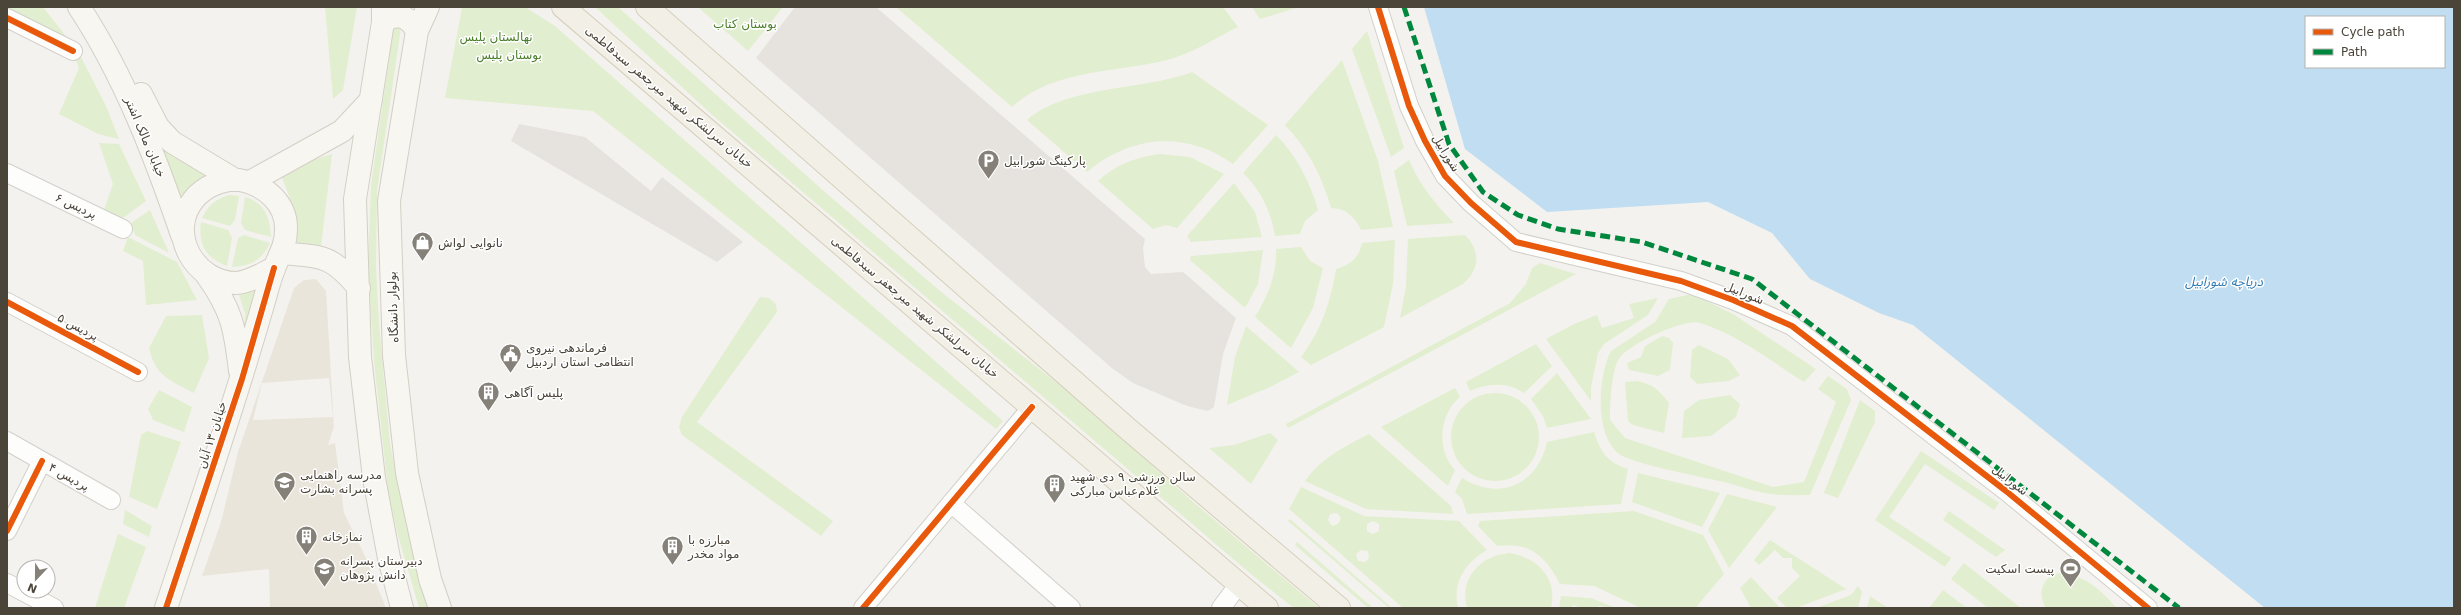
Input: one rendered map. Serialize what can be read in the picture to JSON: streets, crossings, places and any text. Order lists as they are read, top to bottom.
{
  "streets": {
    "main road": [
      "خیابان سرلشکر شهید میرجعفر سیدفاطمی",
      "خیابان مالک اشتر",
      "بولوار دانشگاه",
      "خیابان ۱۳ آبان"
    ],
    "street": [
      "شورابیل",
      "پردیس ۶",
      "پردیس ۵",
      "پردیس ۴"
    ]
  },
  "crossings": [
    ["خیابان مالک اشتر", "خیابان ۱۳ آبان"]
  ],
  "water": ["دریاچه شورابیل"],
  "parks": ["بوستان کتاب", "نهالستان پلیس", "بوستان پلیس"],
  "places": {
    "parking": ["پارکینگ شورابیل"],
    "shop": ["نانوایی لواش"],
    "public building": ["فرماندهی نیروی انتظامی استان اردبیل"],
    "building": [
      "پلیس آگاهی",
      "سالن ورزشی ۹ دی شهید غلام‌عباس مبارکی",
      "نمازخانه",
      "مبارزه با مواد مخدر"
    ],
    "school or university": ["مدرسه راهنمایی پسرانه بشارت", "دبیرستان پسرانه دانش پژوهان"],
    "sports": ["پیست اسکیت"]
  },
  "legend": ["Cycle path", "Path"],
  "north": "bottom"
}
